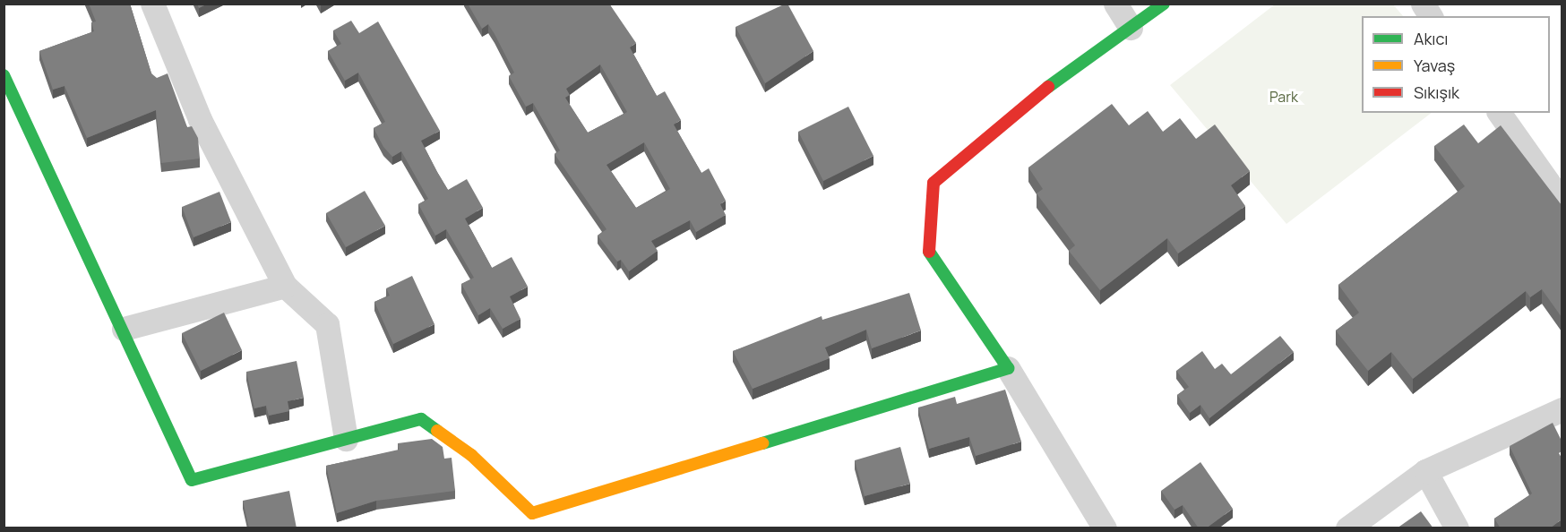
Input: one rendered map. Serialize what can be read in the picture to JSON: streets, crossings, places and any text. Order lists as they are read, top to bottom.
{
  "parks": ["Park"],
  "legend": ["Akıcı", "Yavaş", "Sıkışık"]
}
